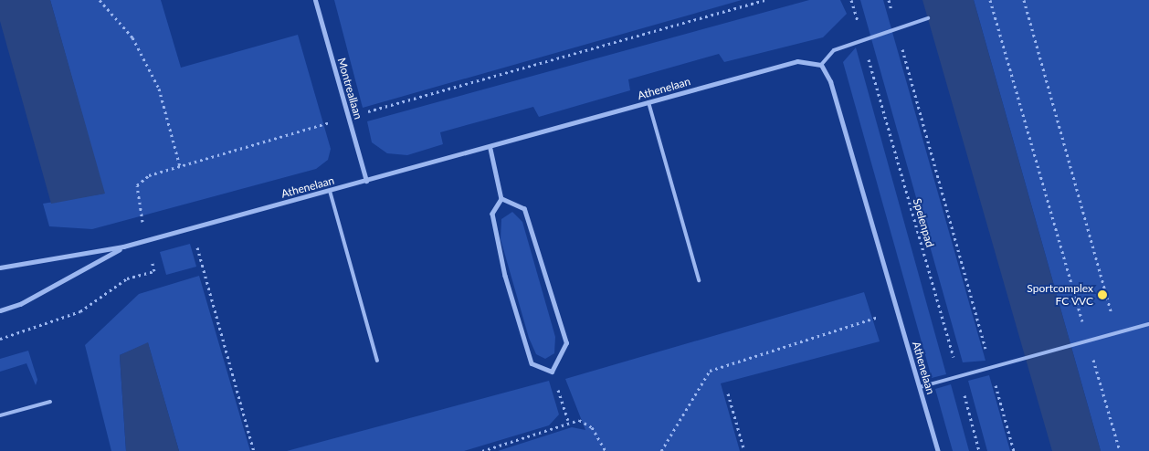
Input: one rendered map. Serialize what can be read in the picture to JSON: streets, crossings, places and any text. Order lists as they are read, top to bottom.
{
  "streets": {
    "street": ["Montreallaan", "Athenelaan"],
    "path": ["Spelenpad"]
  },
  "crossings": [
    ["Montreallaan", "Athenelaan"]
  ],
  "places": ["Sportcomplex FC VVC"]
}
